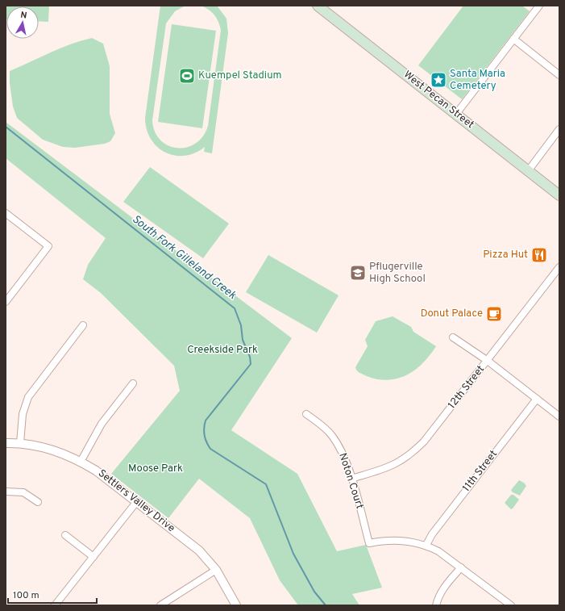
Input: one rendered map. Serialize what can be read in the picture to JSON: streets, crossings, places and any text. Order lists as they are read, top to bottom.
{
  "streets": {
    "main road": ["West Pecan Street"],
    "street": [
      "12th Street",
      "11th Street",
      "Noton Court",
      "Settlers Valley Drive"
    ]
  },
  "crossings": [
    ["12th Street", "Noton Court"],
    ["11th Street", "Noton Court"]
  ],
  "water": ["South Fork Gilleland Creek"],
  "parks": ["Creekside Park", "Moose Park"],
  "places": {
    "sports": ["Kuempel Stadium"],
    "place": ["Santa Maria Cemetery"],
    "restaurant": ["Pizza Hut"],
    "school or university": ["Pflugerville High School"],
    "cafe": ["Donut Palace"]
  },
  "scale_bar": "100 m",
  "north": "top"
}
